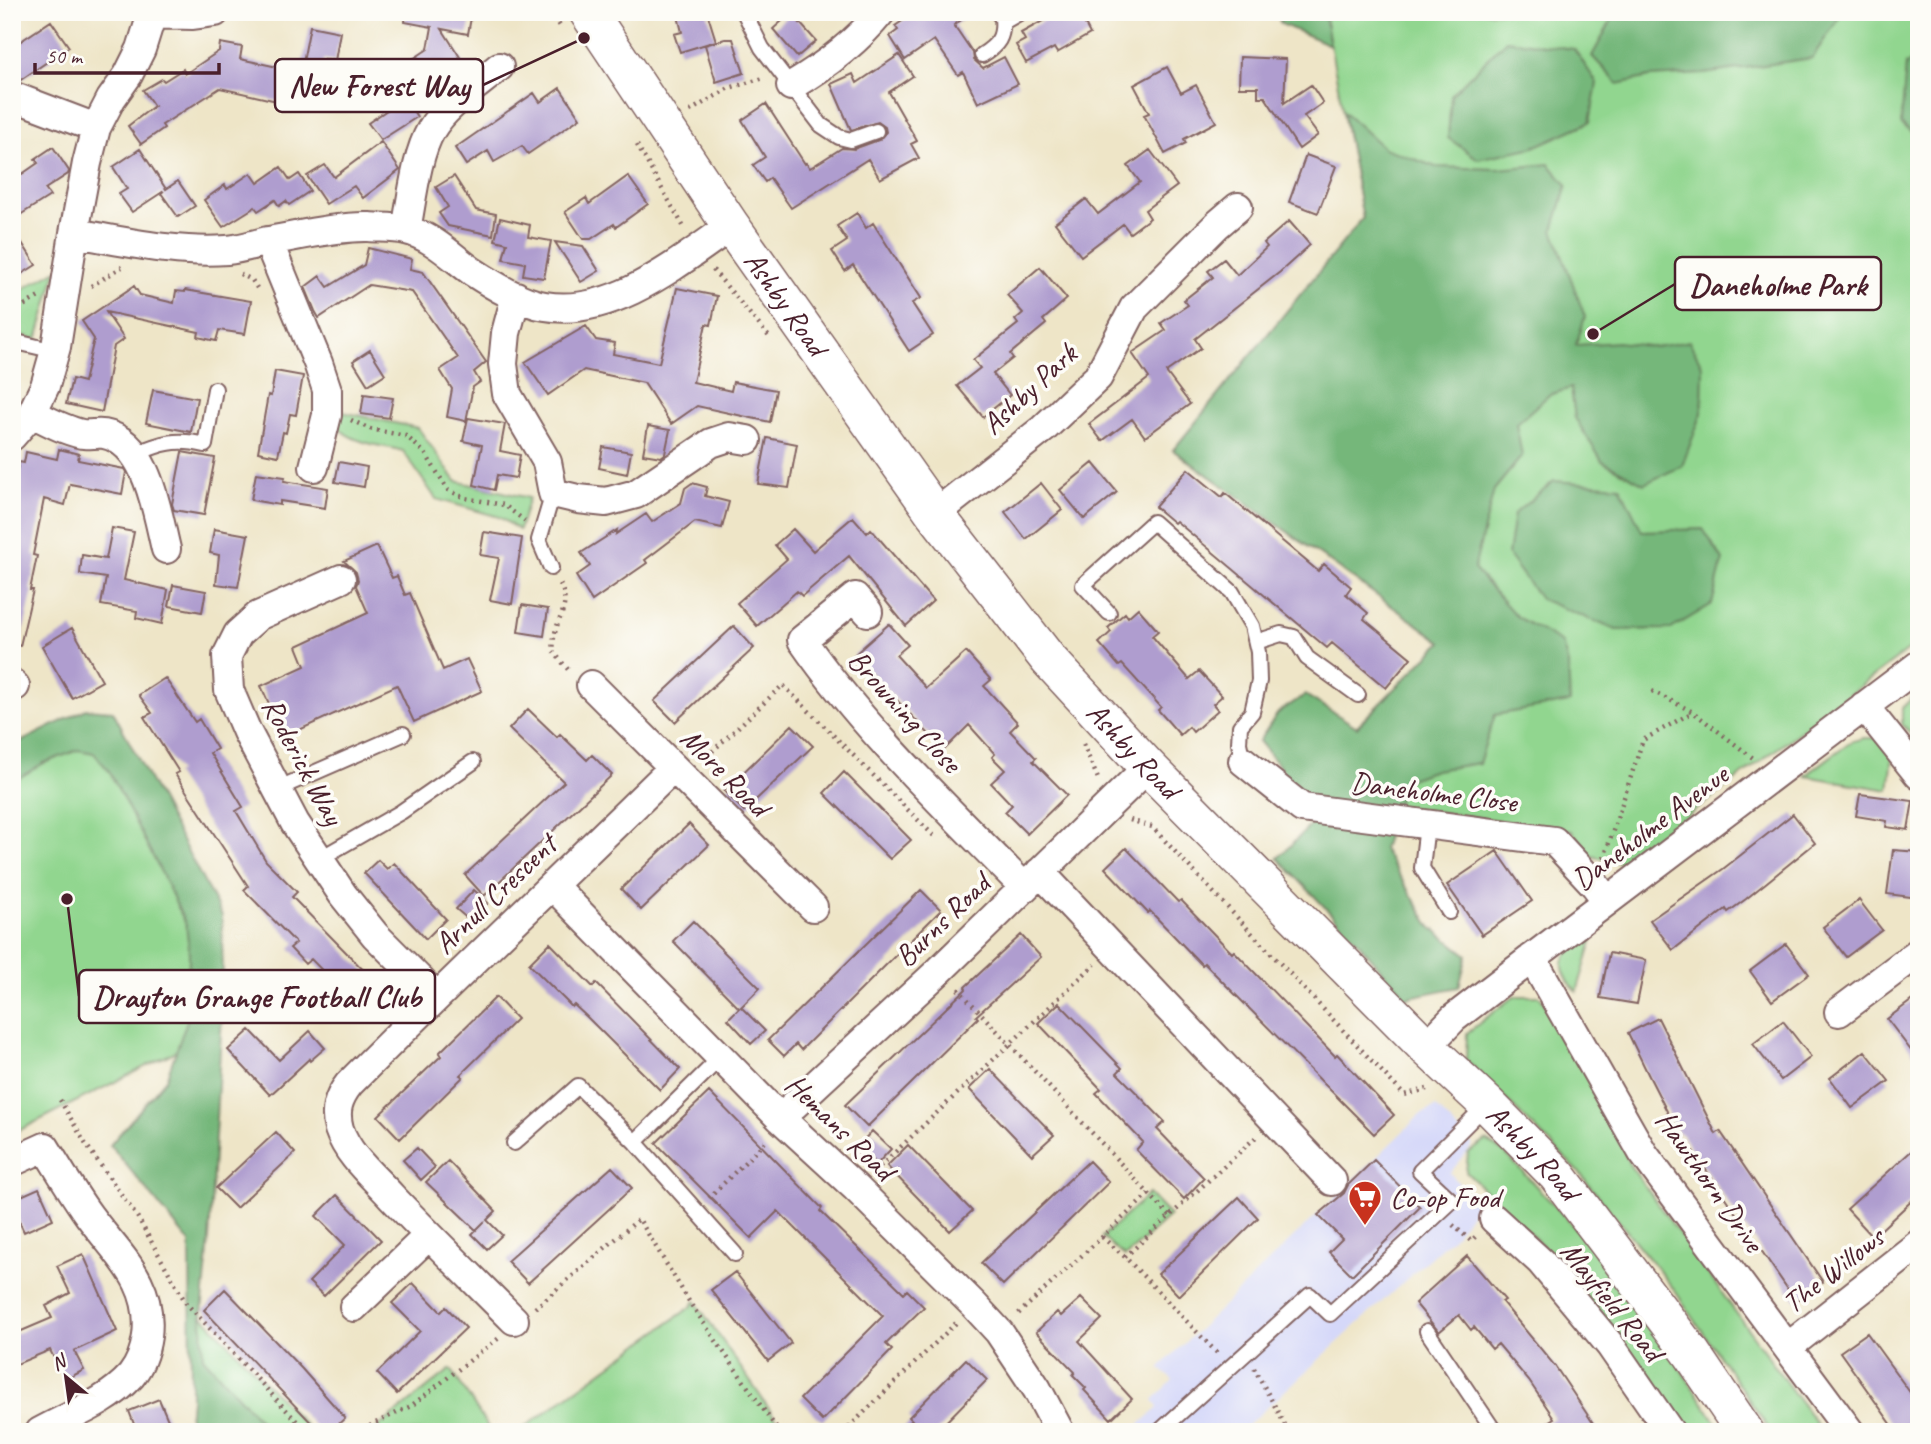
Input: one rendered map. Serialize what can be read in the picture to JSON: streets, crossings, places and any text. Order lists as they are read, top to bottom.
{
  "streets": {
    "street": [
      "Ashby Road",
      "Ashby Park",
      "Browning Close",
      "Roderick Way",
      "More Road",
      "Daneholme Close",
      "Daneholme Avenue",
      "Arnull Crescent",
      "Burns Road",
      "Hemans Road",
      "Hawthorn Drive",
      "The Willows",
      "Mayfield Road"
    ]
  },
  "crossings": [
    ["Ashby Road", "Ashby Park"],
    ["Ashby Road", "Daneholme Avenue"],
    ["Ashby Road", "Burns Road"],
    ["Browning Close", "Burns Road"],
    ["Roderick Way", "Arnull Crescent"],
    ["More Road", "Arnull Crescent"],
    ["Daneholme Close", "Daneholme Avenue"],
    ["Daneholme Avenue", "Hawthorn Drive"],
    ["Arnull Crescent", "Hemans Road"],
    ["Burns Road", "Hemans Road"],
    ["Hawthorn Drive", "The Willows"]
  ],
  "places": {
    "other": ["New Forest Way", "Daneholme Park", "Drayton Grange Football Club"],
    "supermarket": ["Co-op Food"]
  },
  "scale_bar": "50 m",
  "north": "top left"
}
